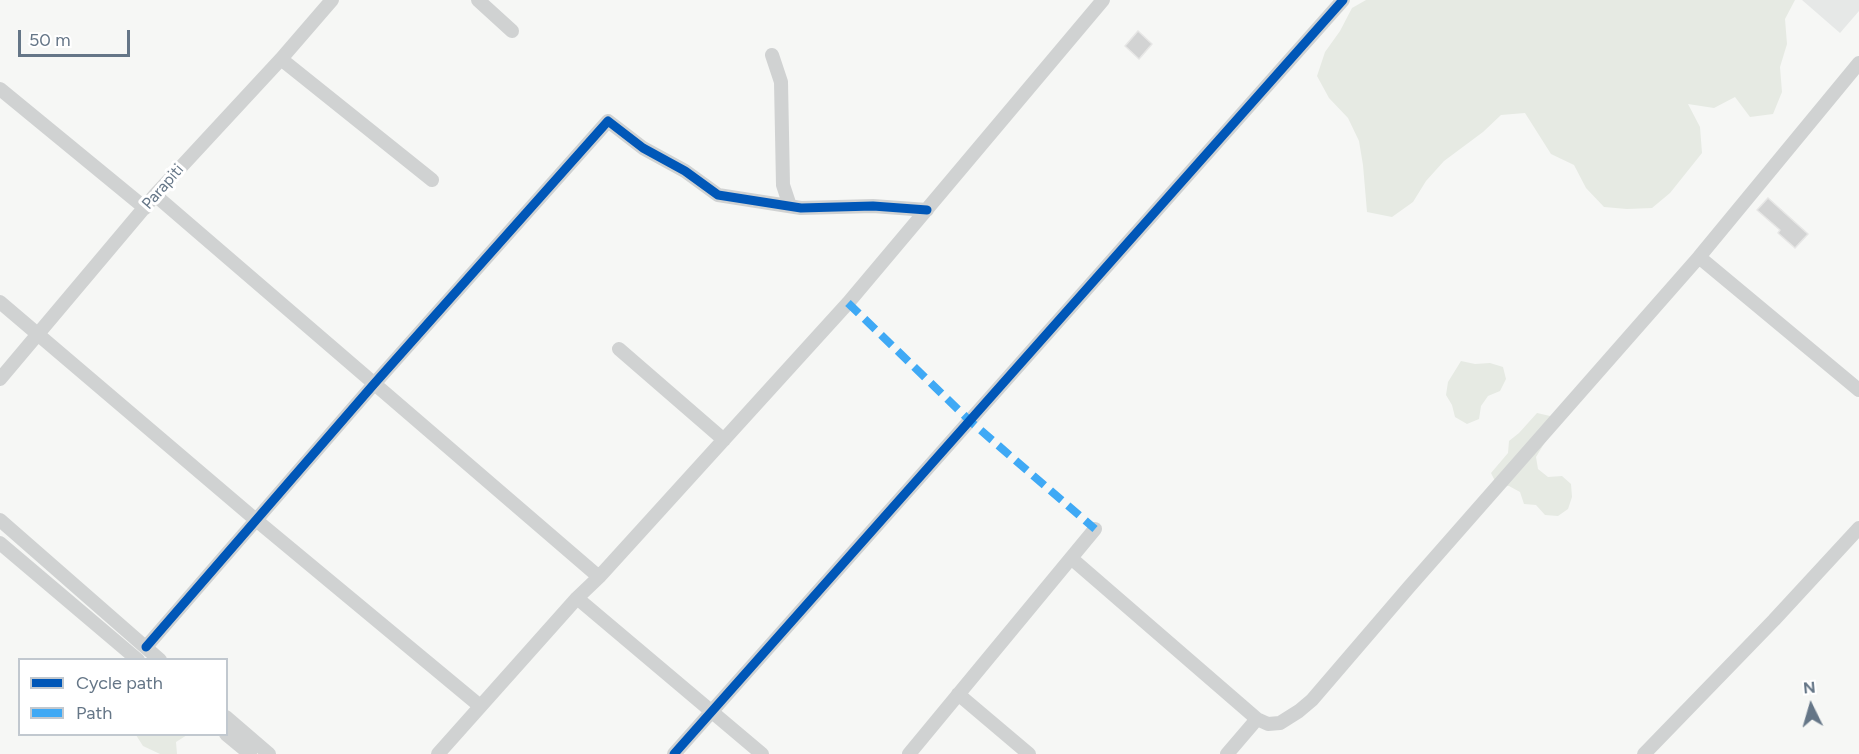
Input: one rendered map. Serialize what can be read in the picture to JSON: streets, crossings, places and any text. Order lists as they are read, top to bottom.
{
  "streets": {
    "street": ["Parapiti"]
  },
  "legend": ["Cycle path", "Path"],
  "scale_bar": "50 m",
  "north": "top"
}
